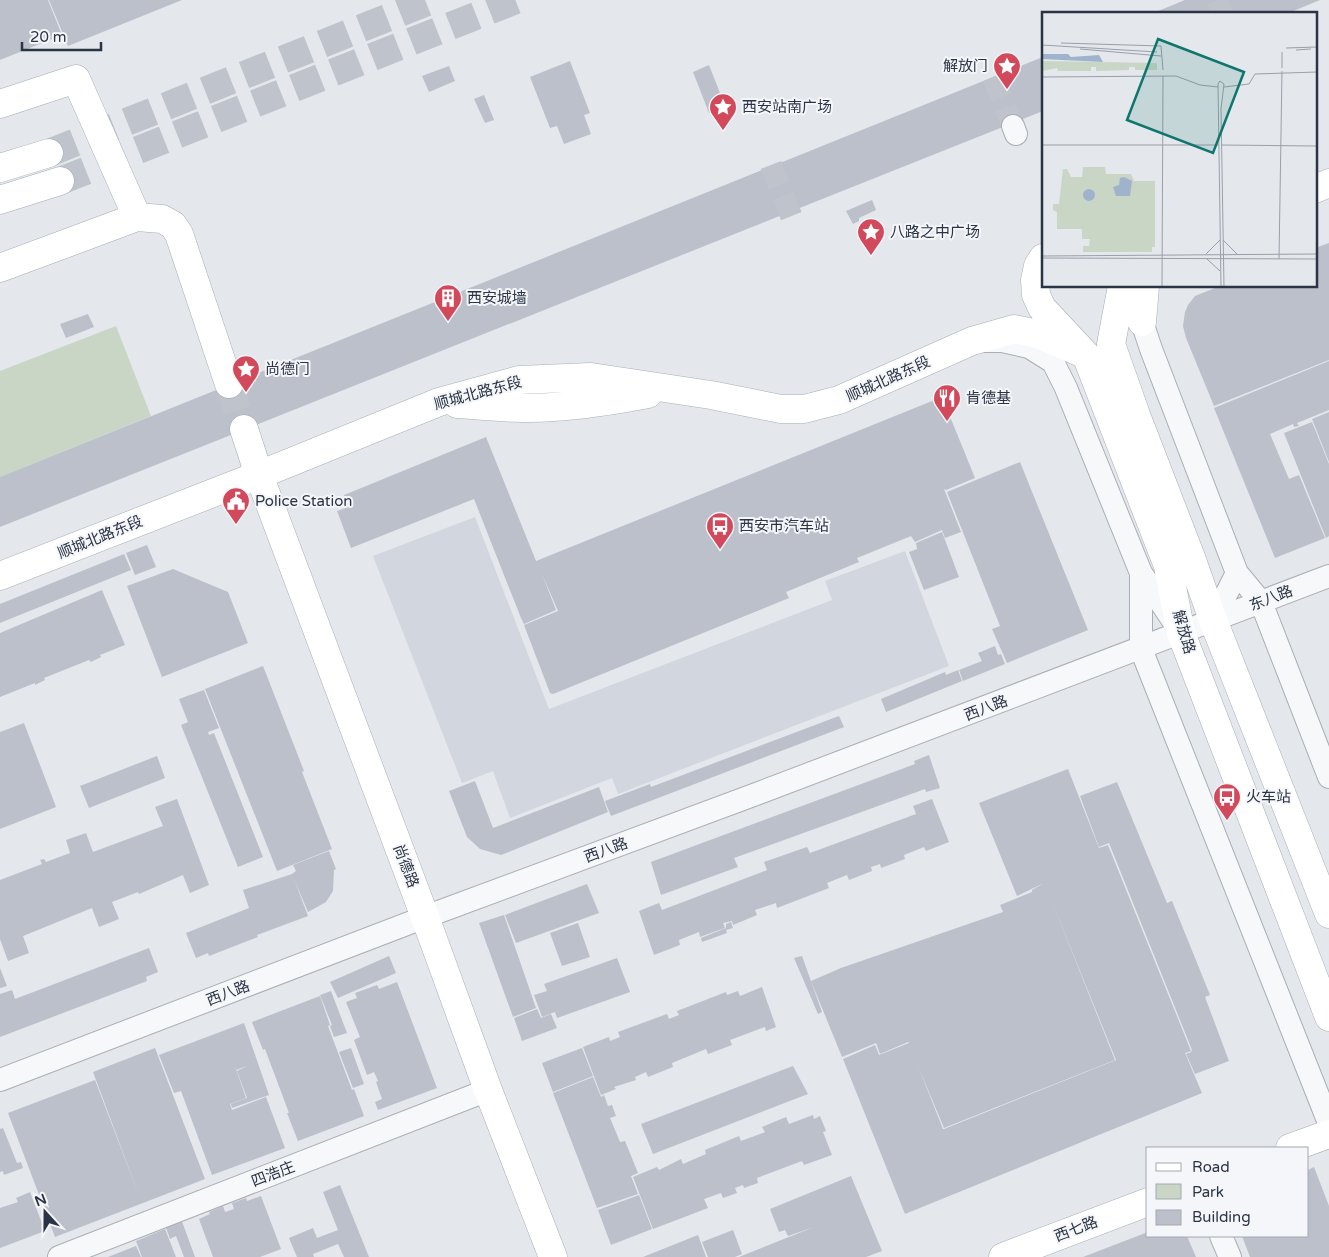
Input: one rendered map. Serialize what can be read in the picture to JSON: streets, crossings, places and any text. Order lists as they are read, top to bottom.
{
  "streets": {
    "street": [
      "顺城北路东段",
      "东八路",
      "解放路",
      "西八路",
      "尚德路",
      "四浩庄",
      "西七路"
    ]
  },
  "crossings": [
    ["顺城北路东段", "解放路"],
    ["顺城北路东段", "尚德路"],
    ["东八路", "解放路"],
    ["东八路", "西八路"],
    ["解放路", "西八路"],
    ["西八路", "尚德路"],
    ["尚德路", "四浩庄"]
  ],
  "places": {
    "place": [
      "解放门",
      "西安站南广场",
      "八路之中广场",
      "尚德门"
    ],
    "building": ["西安城墙"],
    "restaurant": ["肯德基"],
    "public building": ["Police Station"],
    "bus stop": ["西安市汽车站", "火车站"]
  },
  "legend": ["Road", "Park", "Building"],
  "scale_bar": "20 m",
  "north": "top"
}
